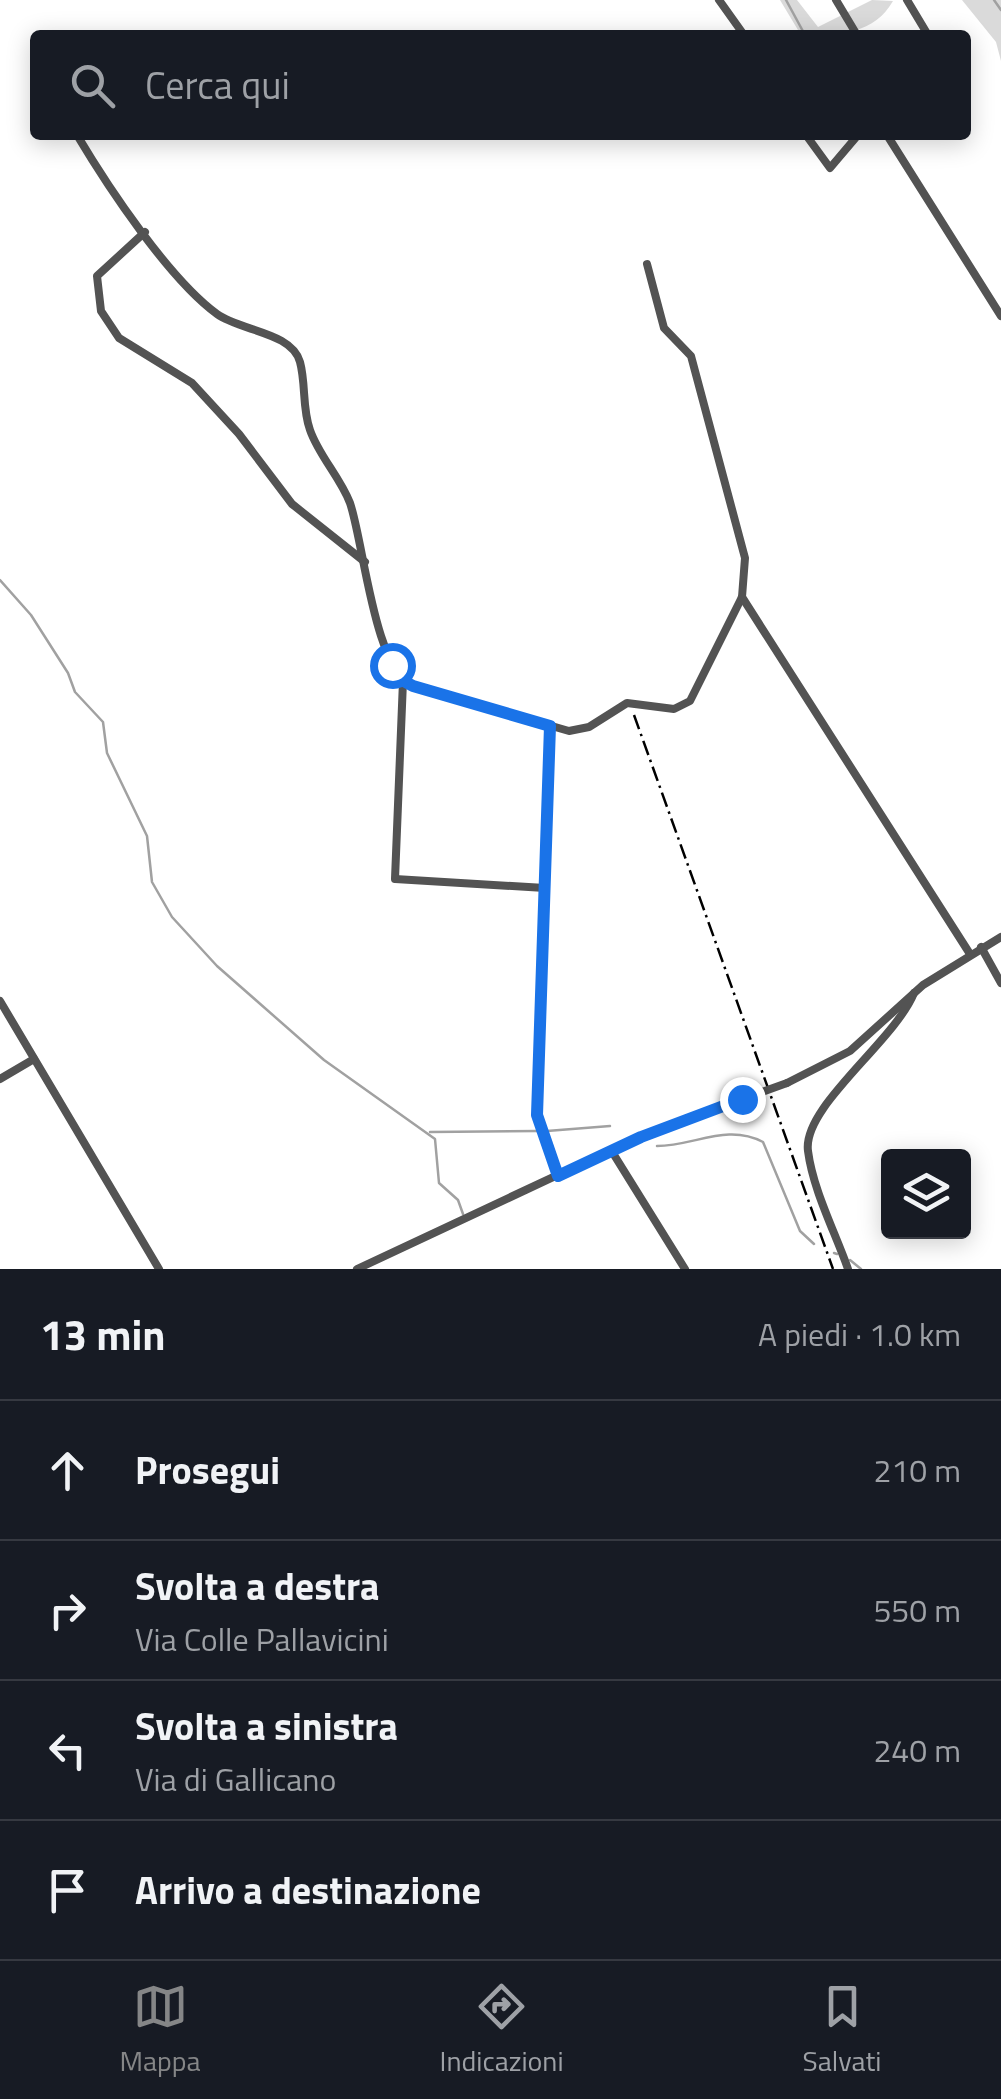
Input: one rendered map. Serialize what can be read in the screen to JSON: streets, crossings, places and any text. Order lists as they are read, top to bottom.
{
  "page": {
    "search": "Cerca qui",
    "heading": ["13 min", "A piedi · 1.0 km"],
    "list": [
      ["Prosegui", "210 m"],
      ["Svolta a destra", "Via Colle Pallavicini", "550 m"],
      ["Svolta a sinistra", "Via di Gallicano", "240 m"],
      "Arrivo a destinazione"
    ],
    "nav": ["Mappa", "Indicazioni", "Salvati"]
  }
}
